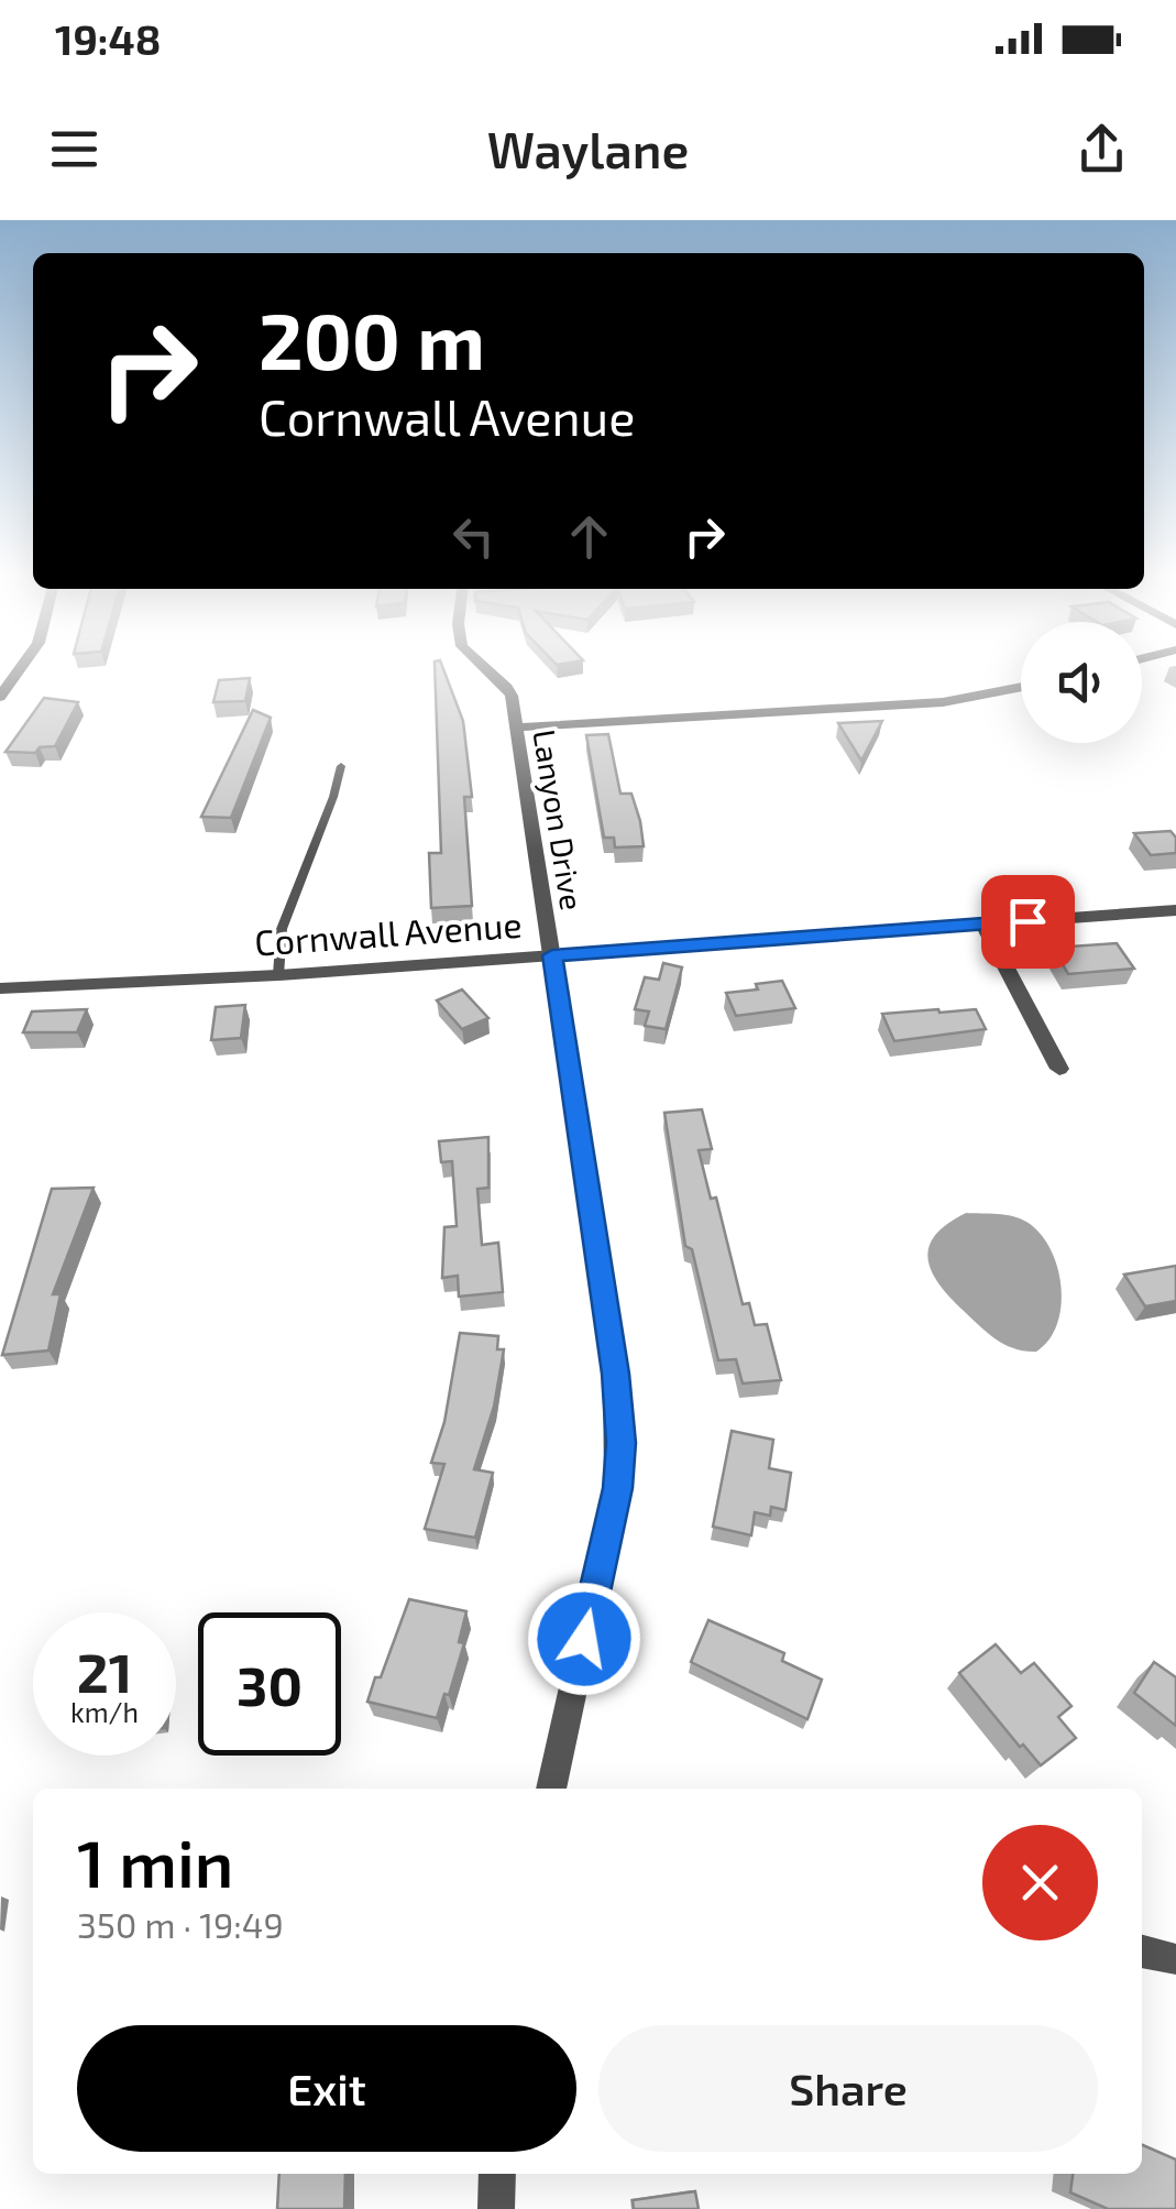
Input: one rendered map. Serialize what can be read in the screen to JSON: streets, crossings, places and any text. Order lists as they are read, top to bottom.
{
  "streets": {
    "street": ["Lanyon Drive", "Cornwall Avenue"]
  },
  "crossings": [
    ["Lanyon Drive", "Cornwall Avenue"]
  ],
  "page": {
    "status": "19:48",
    "header": "Waylane",
    "turn": ["200 m", "Cornwall Avenue"],
    "speed": "21 km/h",
    "limit": "30",
    "heading": ["1 min", "350 m · 19:49"],
    "buttons": ["Exit", "Share"]
  }
}
